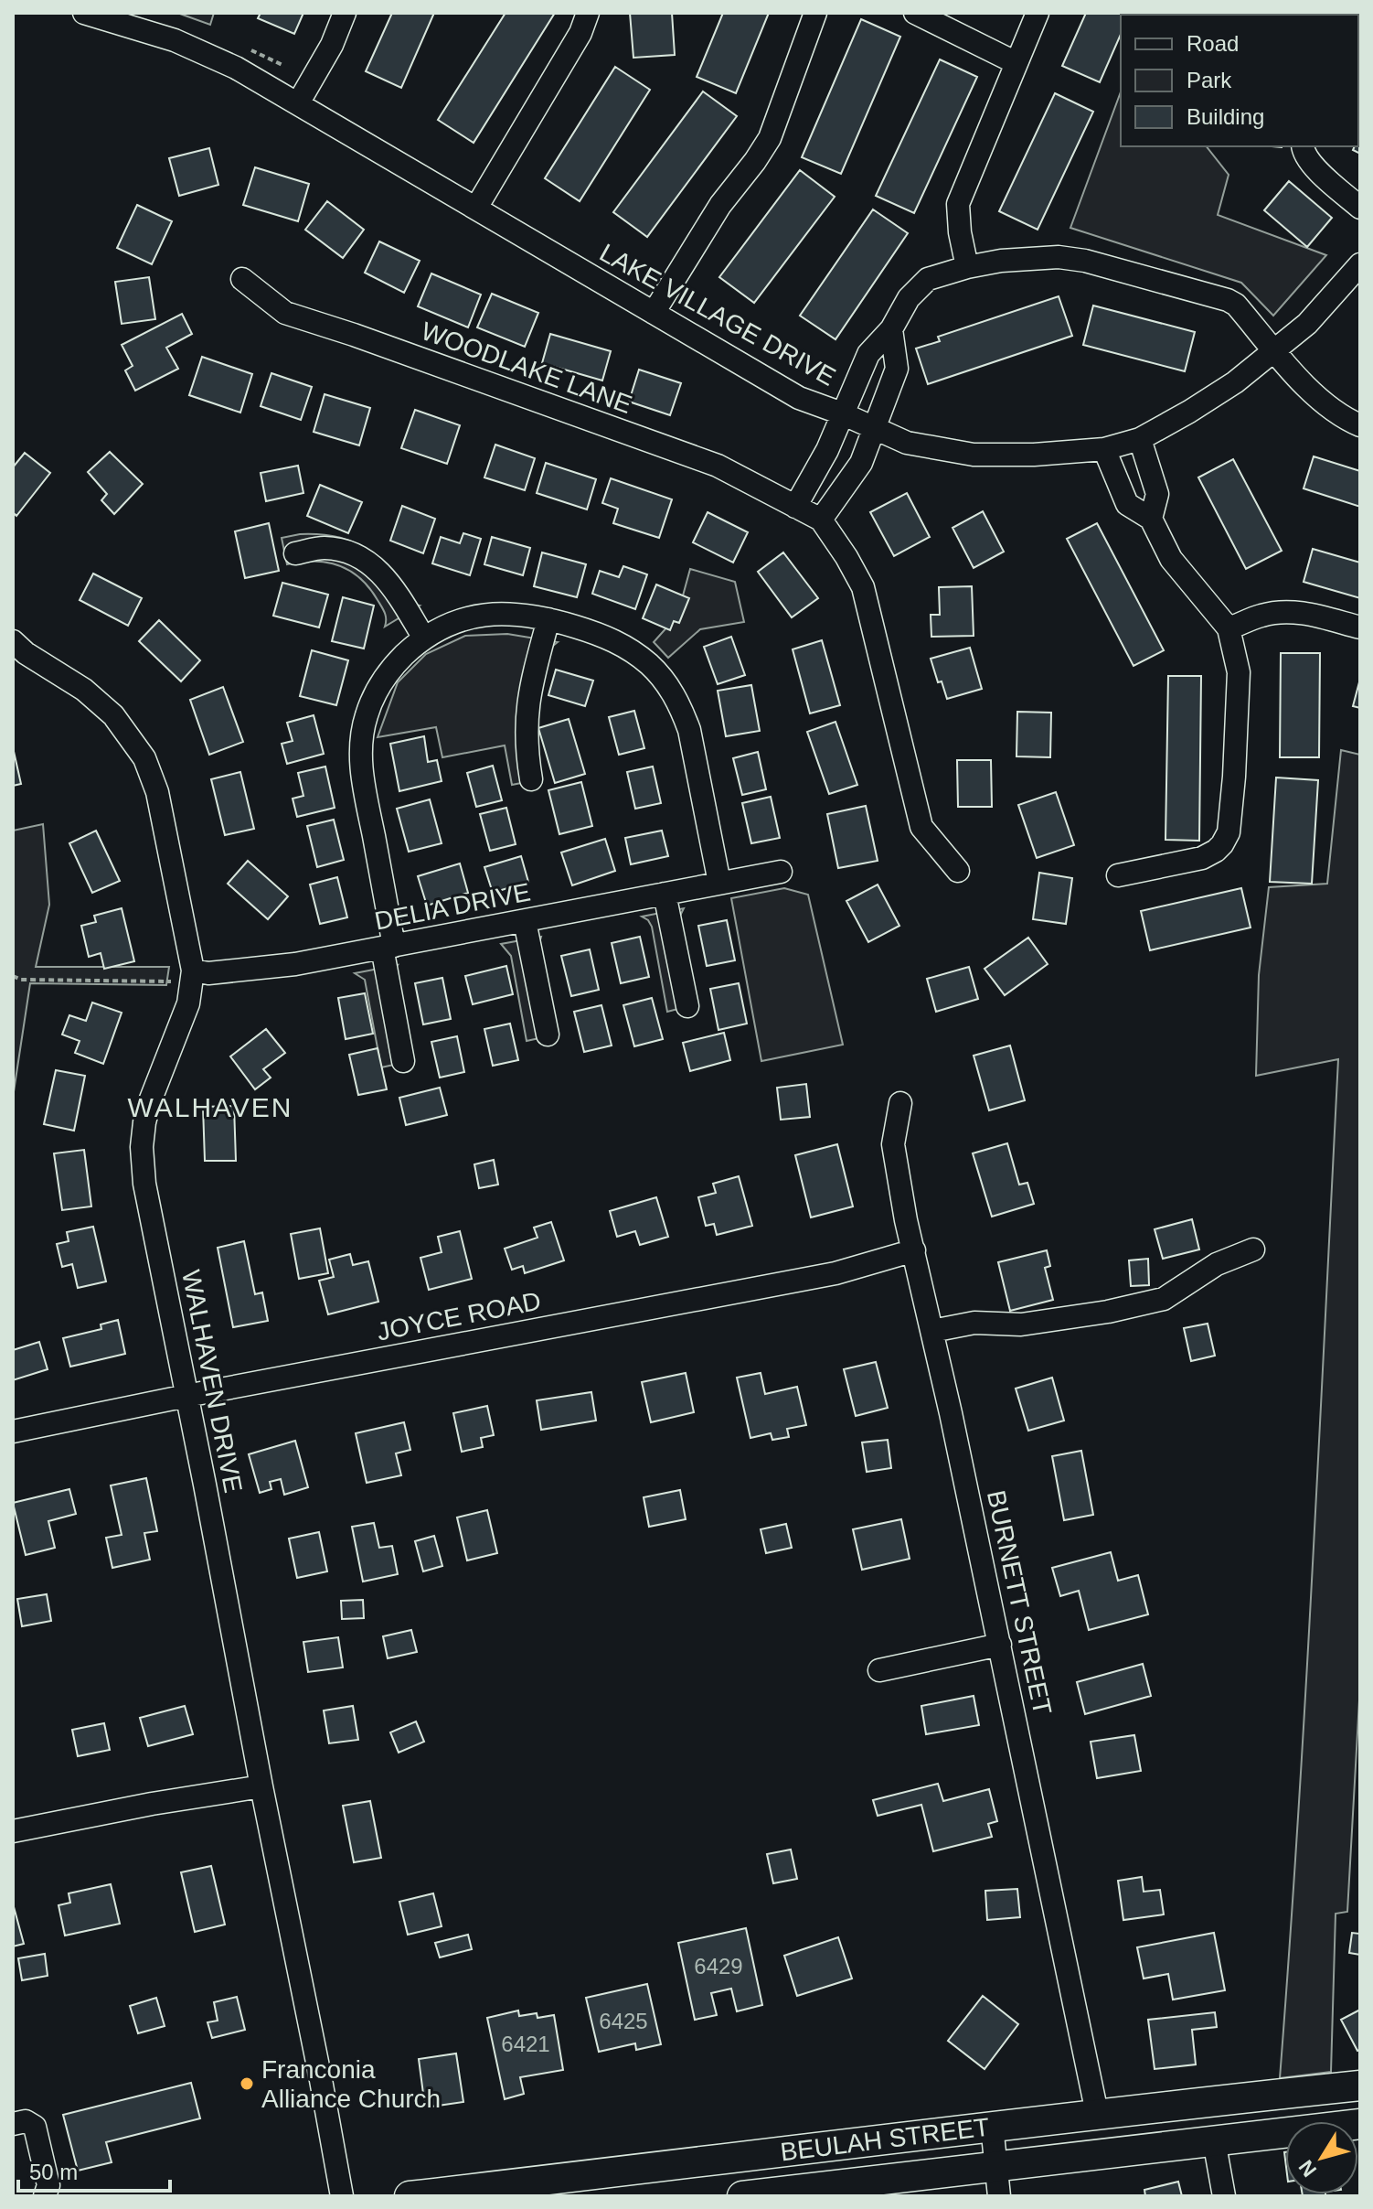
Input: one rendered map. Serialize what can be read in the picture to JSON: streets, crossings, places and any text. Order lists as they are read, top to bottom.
{
  "streets": {
    "main road": ["BEULAH STREET"],
    "street": [
      "LAKE VILLAGE DRIVE",
      "WOODLAKE LANE",
      "DELIA DRIVE",
      "JOYCE ROAD",
      "WALHAVEN DRIVE",
      "BURNETT STREET"
    ]
  },
  "crossings": [
    ["DELIA DRIVE", "WALHAVEN DRIVE"],
    ["JOYCE ROAD", "WALHAVEN DRIVE"],
    ["JOYCE ROAD", "BURNETT STREET"],
    ["BURNETT STREET", "BEULAH STREET"]
  ],
  "districts": ["WALHAVEN"],
  "places": ["Franconia Alliance Church"],
  "house_numbers": ["6429", "6425", "6421"],
  "legend": ["Road", "Park", "Building"],
  "scale_bar": "50 m",
  "north": "bottom left"
}
